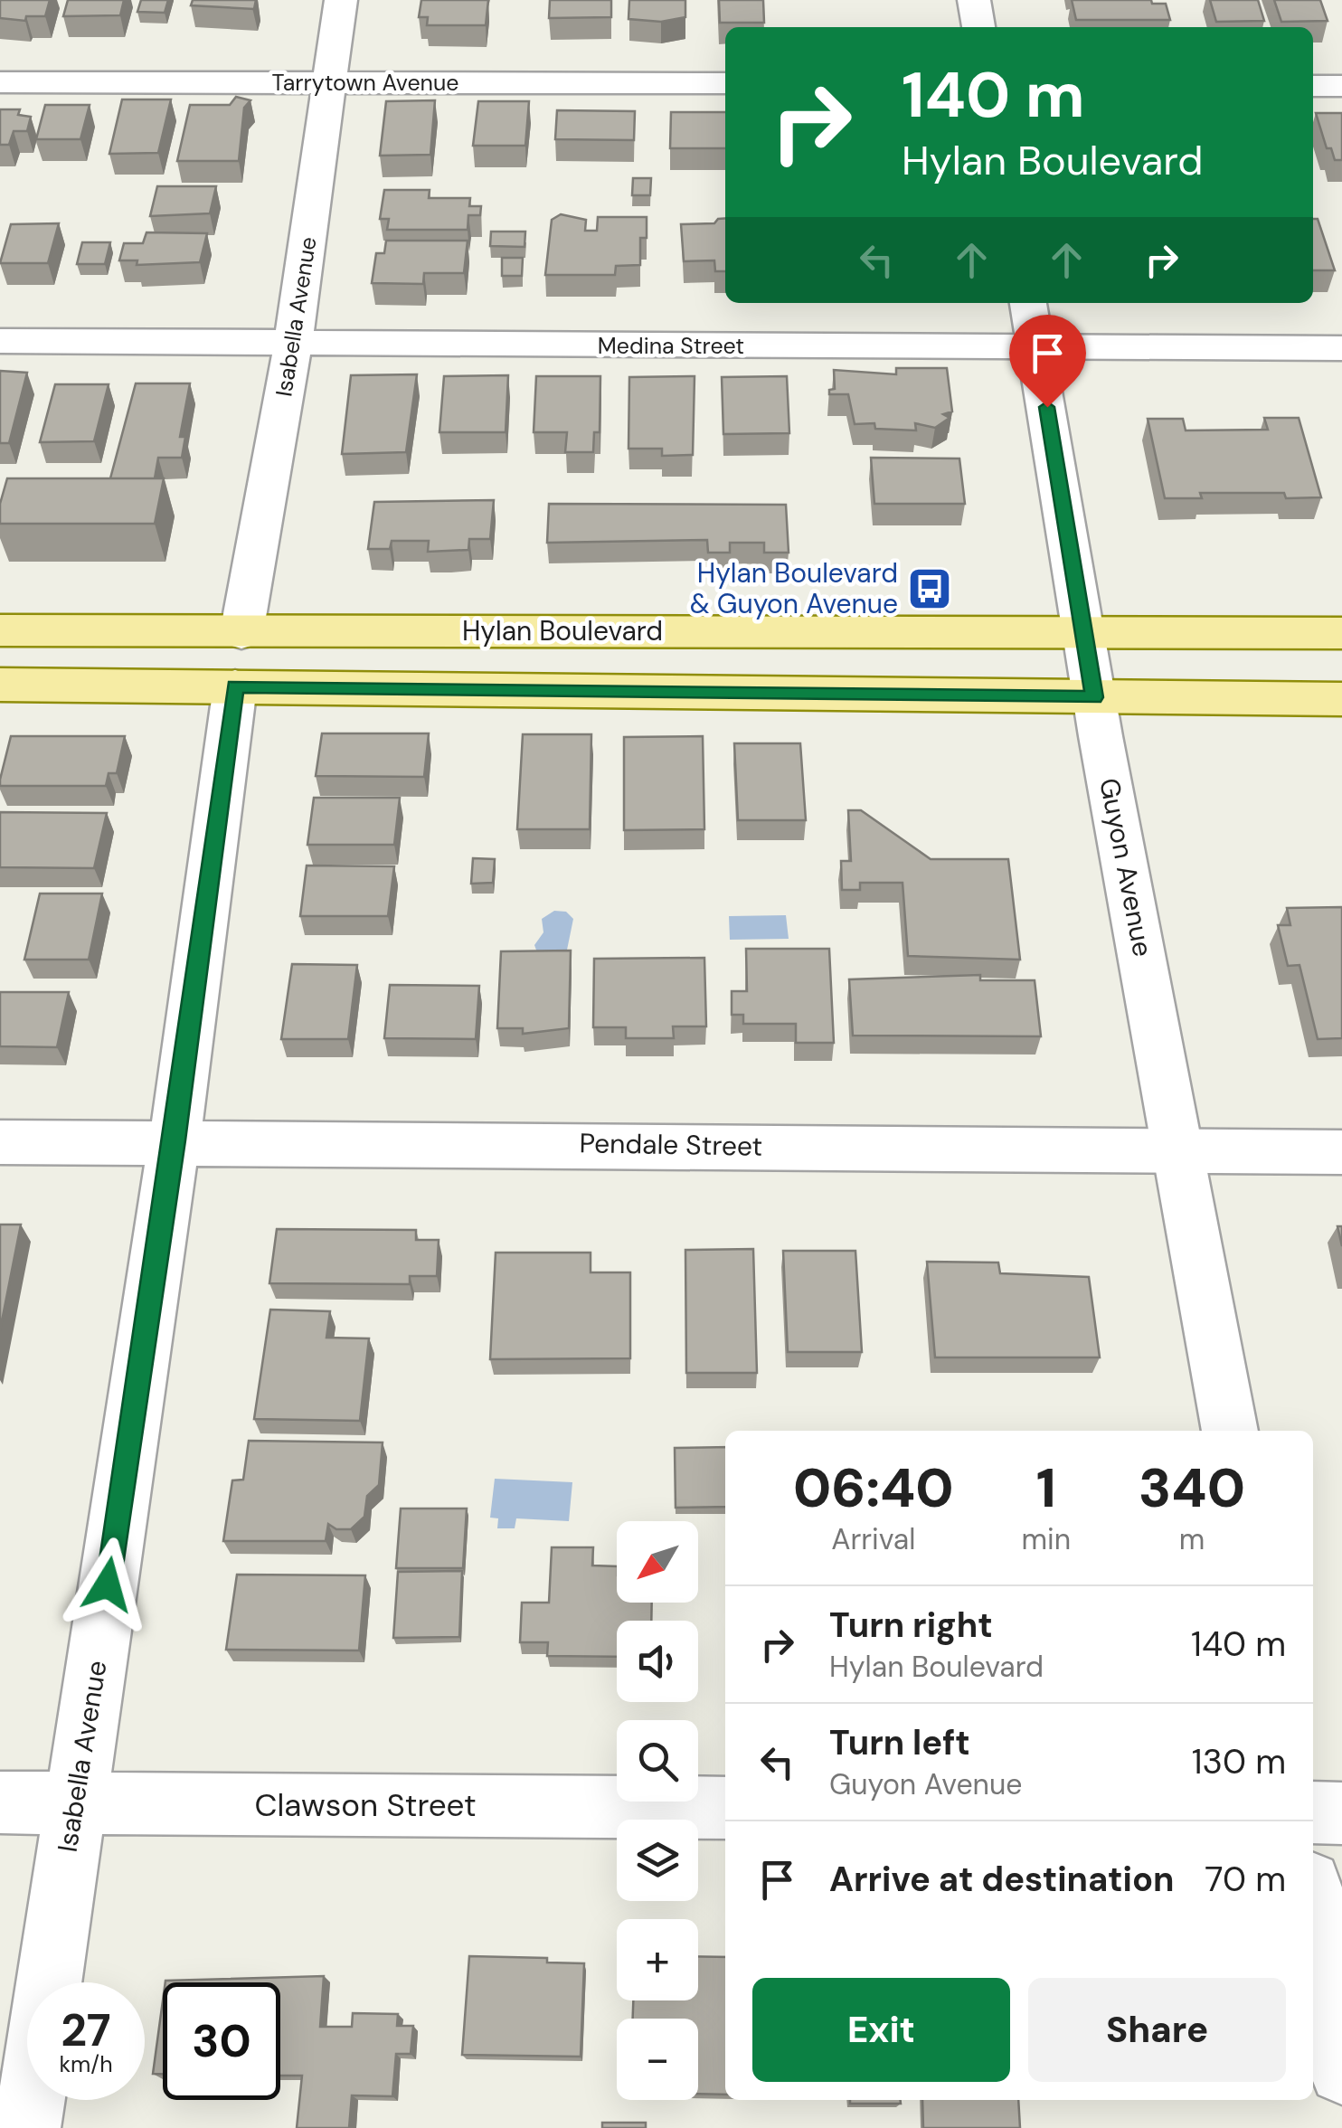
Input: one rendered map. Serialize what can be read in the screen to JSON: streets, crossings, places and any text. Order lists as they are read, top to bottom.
{
  "streets": {
    "main road": ["Hylan Boulevard"],
    "street": [
      "Tarrytown Avenue",
      "Isabella Avenue",
      "Medina Street",
      "Guyon Avenue",
      "Pendale Street",
      "Clawson Street"
    ]
  },
  "crossings": [
    ["Tarrytown Avenue", "Isabella Avenue"],
    ["Isabella Avenue", "Medina Street"],
    ["Isabella Avenue", "Hylan Boulevard"],
    ["Isabella Avenue", "Pendale Street"],
    ["Isabella Avenue", "Clawson Street"],
    ["Medina Street", "Guyon Avenue"],
    ["Hylan Boulevard", "Guyon Avenue"],
    ["Guyon Avenue", "Pendale Street"]
  ],
  "places": {
    "bus stop": ["Hylan Boulevard & Guyon Avenue"]
  },
  "north": "bottom left",
  "page": {
    "turn": ["140 m", "Hylan Boulevard"],
    "eta": [
      "06:40",
      "Arrival",
      "1",
      "min",
      "340",
      "m"
    ],
    "map_buttons": ["+", "−"],
    "list": [
      {
        "name": "Turn right",
        "note": "Hylan Boulevard",
        "value": "140 m"
      },
      {
        "name": "Turn left",
        "note": "Guyon Avenue",
        "value": "130 m"
      },
      {
        "name": "Arrive at destination",
        "value": "70 m"
      }
    ],
    "buttons": ["Exit", "Share"],
    "speed": "27 km/h",
    "limit": "30"
  }
}
